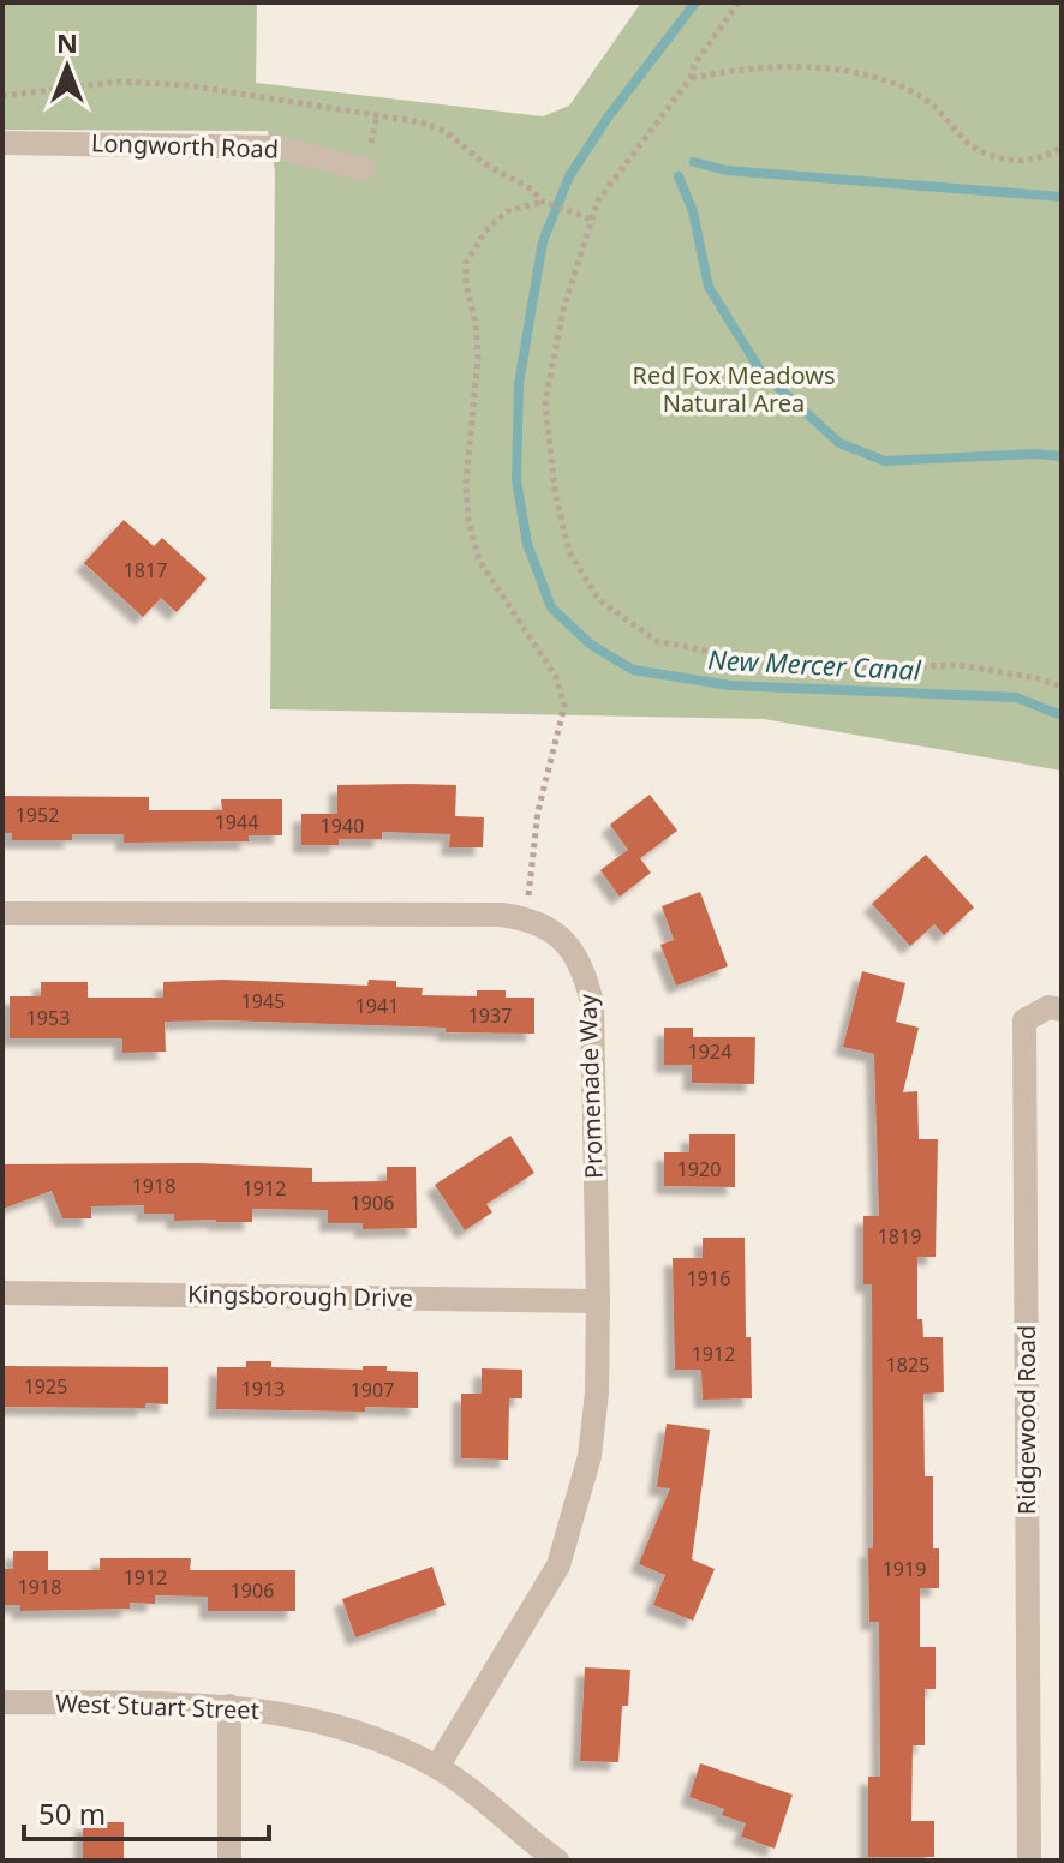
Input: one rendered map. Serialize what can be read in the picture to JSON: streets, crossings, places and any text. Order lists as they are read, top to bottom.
{
  "streets": {
    "street": [
      "Longworth Road",
      "Promenade Way",
      "Kingsborough Drive",
      "Ridgewood Road",
      "West Stuart Street"
    ]
  },
  "crossings": [
    ["Promenade Way", "Kingsborough Drive"],
    ["Promenade Way", "West Stuart Street"]
  ],
  "water": ["New Mercer Canal"],
  "parks": ["Red Fox Meadows Natural Area"],
  "house_numbers": [
    "1817",
    "1952",
    "1944",
    "1940",
    "1945",
    "1941",
    "1937",
    "1953",
    "1924",
    "1920",
    "1918",
    "1912",
    "1906",
    "1819",
    "1916",
    "1912",
    "1825",
    "1925",
    "1913",
    "1907",
    "1919",
    "1912",
    "1918",
    "1906"
  ],
  "scale_bar": "50 m",
  "north": "top"
}
